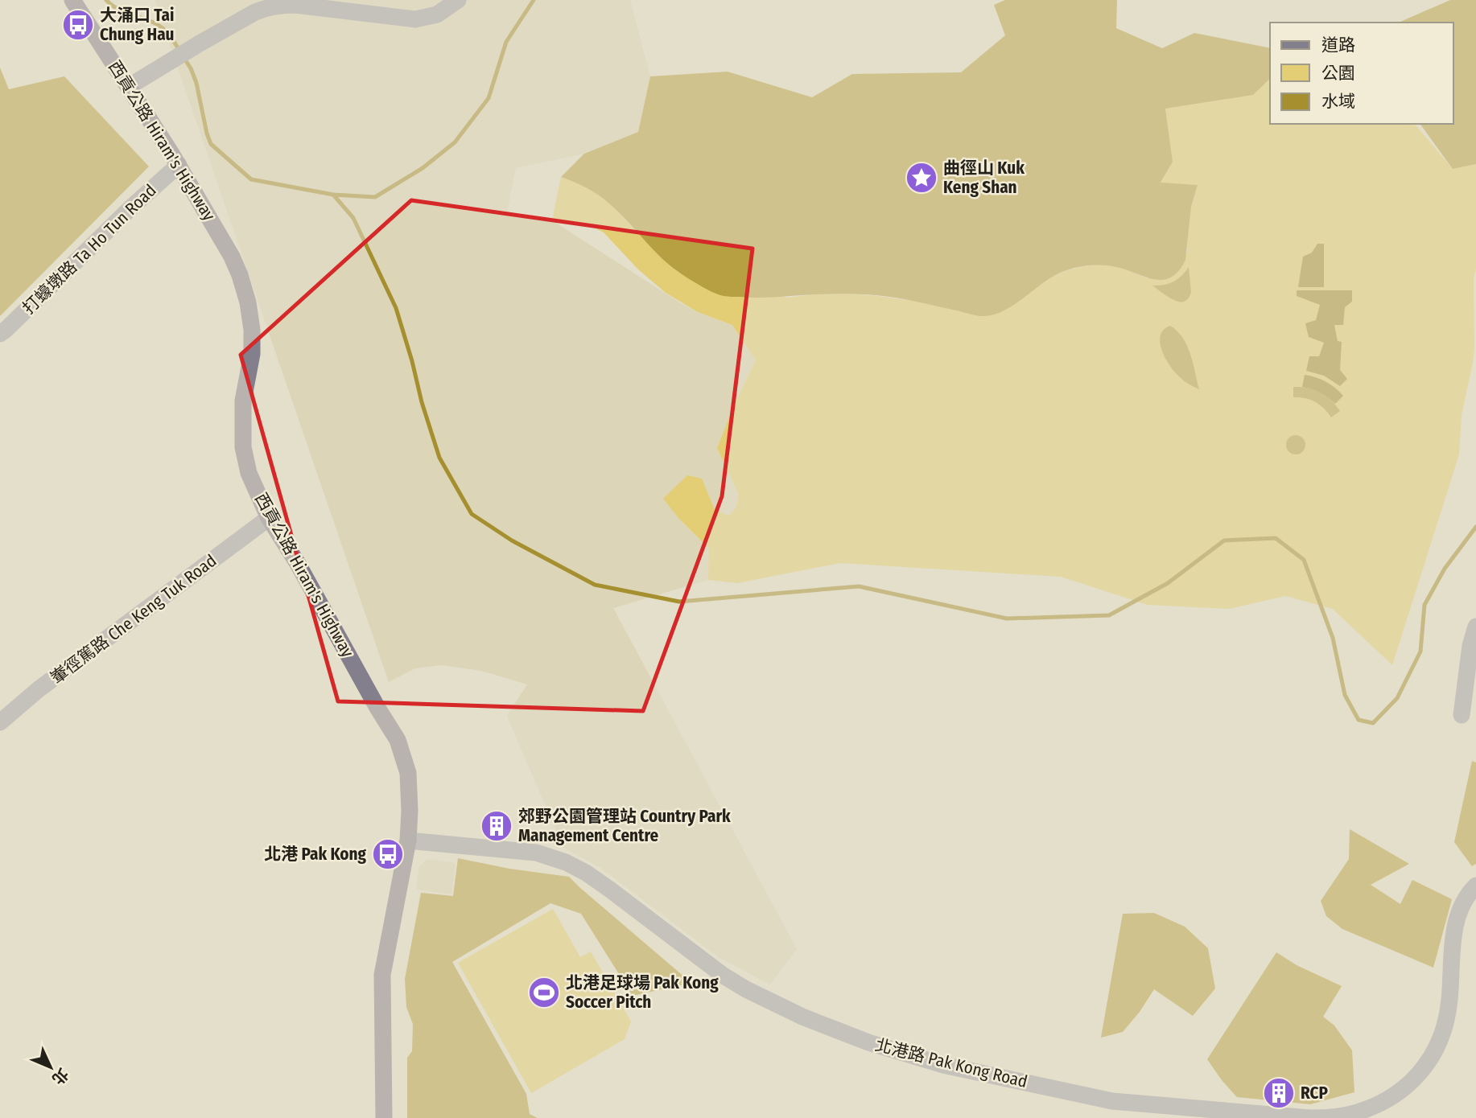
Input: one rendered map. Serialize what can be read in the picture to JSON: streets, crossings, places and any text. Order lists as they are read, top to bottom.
{
  "streets": {
    "main road": ["西貢公路 Hiram's Highway"],
    "street": ["打蠔墩路 Ta Ho Tun Road", "輋徑篤路 Che Keng Tuk Road", "北港路 Pak Kong Road"]
  },
  "crossings": [
    ["西貢公路 Hiram's Highway", "打蠔墩路 Ta Ho Tun Road"],
    ["西貢公路 Hiram's Highway", "輋徑篤路 Che Keng Tuk Road"],
    ["西貢公路 Hiram's Highway", "北港路 Pak Kong Road"]
  ],
  "places": {
    "bus stop": ["大涌口 Tai Chung Hau", "北港 Pak Kong"],
    "place": ["曲徑山 Kuk Keng Shan"],
    "building": ["郊野公園管理站 Country Park Management Centre", "RCP"],
    "sports": ["北港足球場 Pak Kong Soccer Pitch"]
  },
  "legend": ["道路", "公園", "水域"],
  "north": "bottom right"
}
